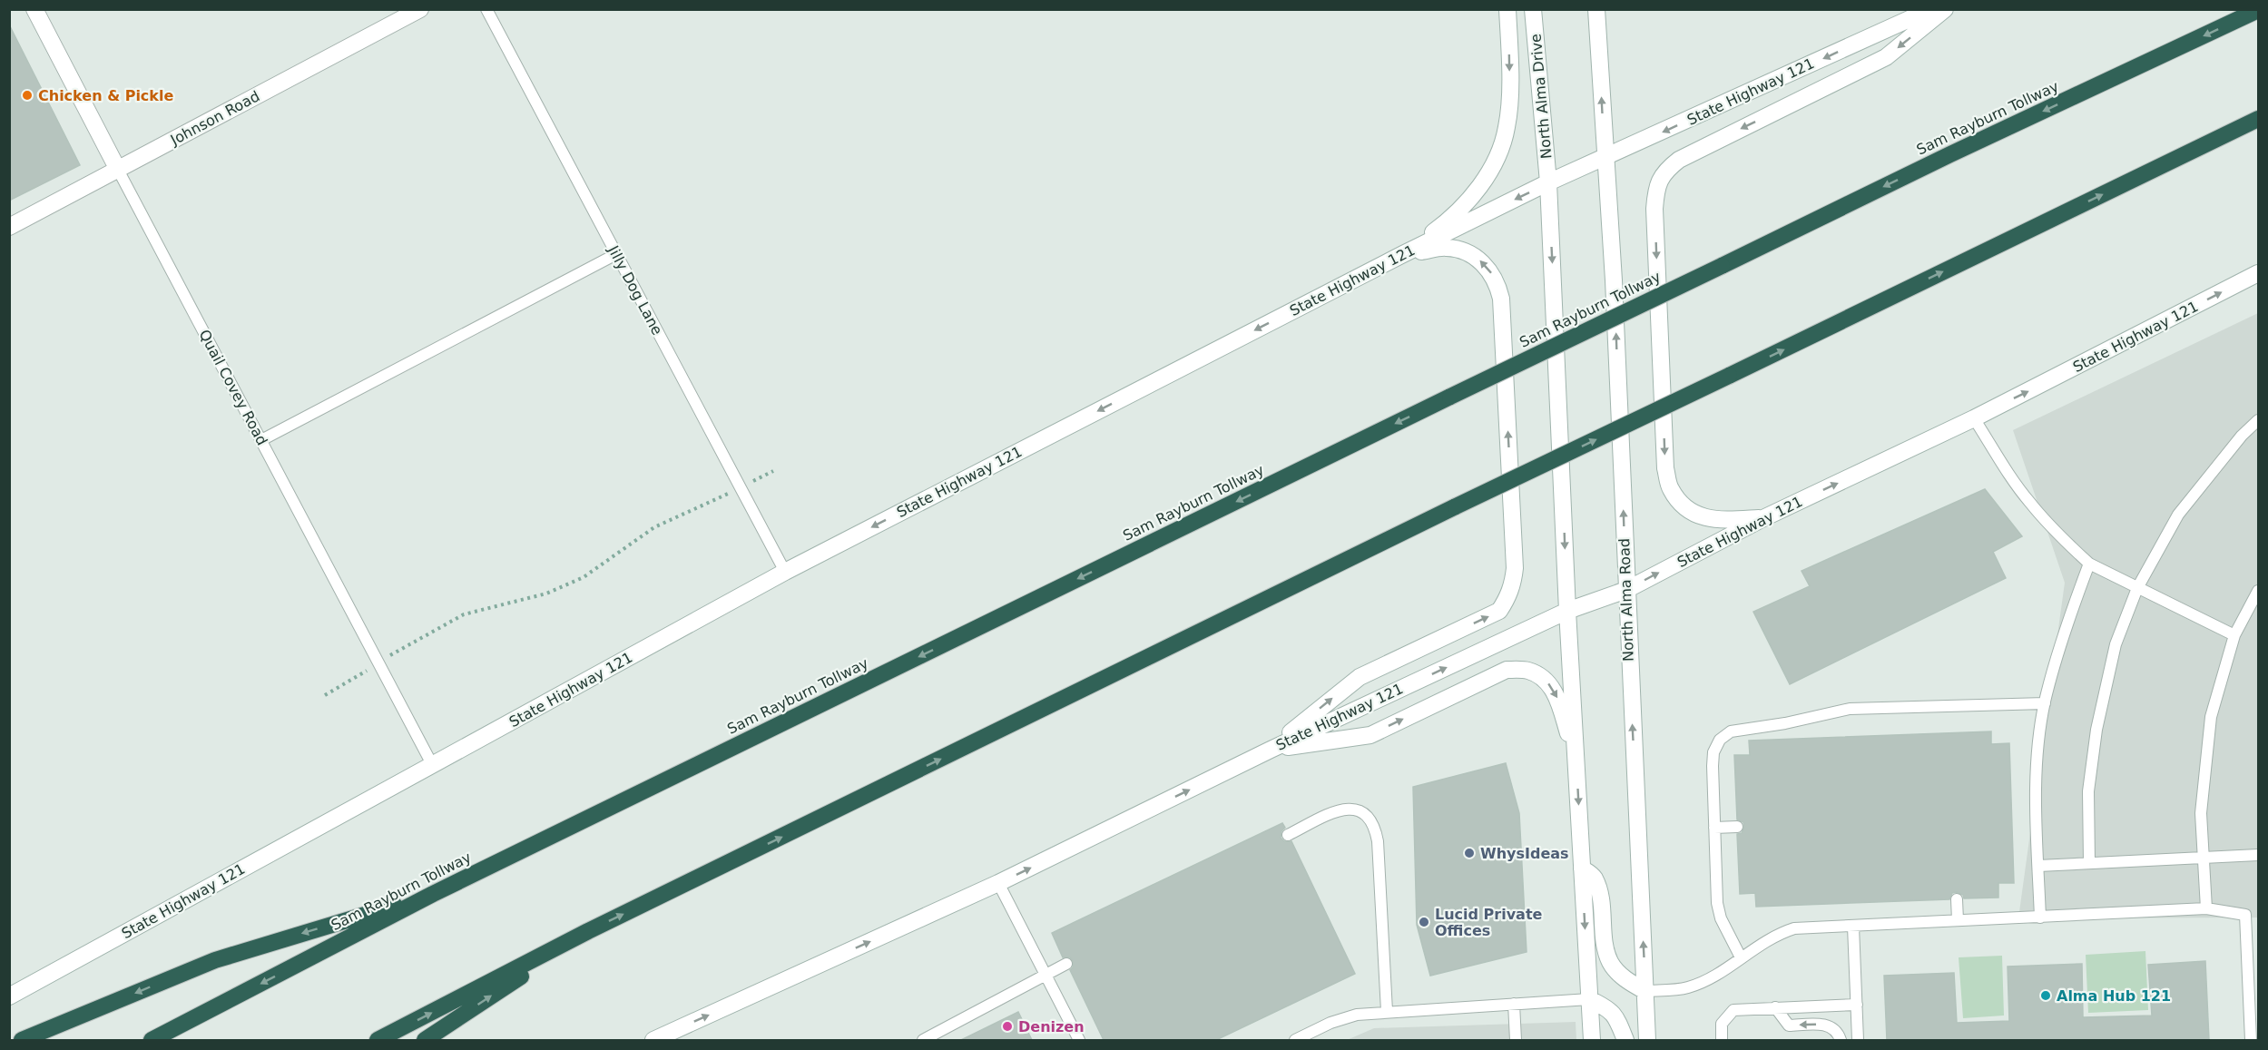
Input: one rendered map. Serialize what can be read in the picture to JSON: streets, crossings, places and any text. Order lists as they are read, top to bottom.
{
  "streets": {
    "highway": ["Sam Rayburn Tollway"],
    "main road": [
      "State Highway 121",
      "North Alma Drive",
      "Johnson Road",
      "Quail Covey Road",
      "North Alma Road"
    ],
    "lane": ["Jilly Dog Lane"]
  },
  "crossings": [
    ["State Highway 121", "North Alma Drive"],
    ["State Highway 121", "Jilly Dog Lane"],
    ["State Highway 121", "Quail Covey Road"],
    ["State Highway 121", "North Alma Road"],
    ["Johnson Road", "Quail Covey Road"]
  ],
  "places": [
    "Chicken & Pickle",
    "WhysIdeas",
    "Lucid Private Offices",
    "Alma Hub 121",
    "Denizen"
  ]
}
